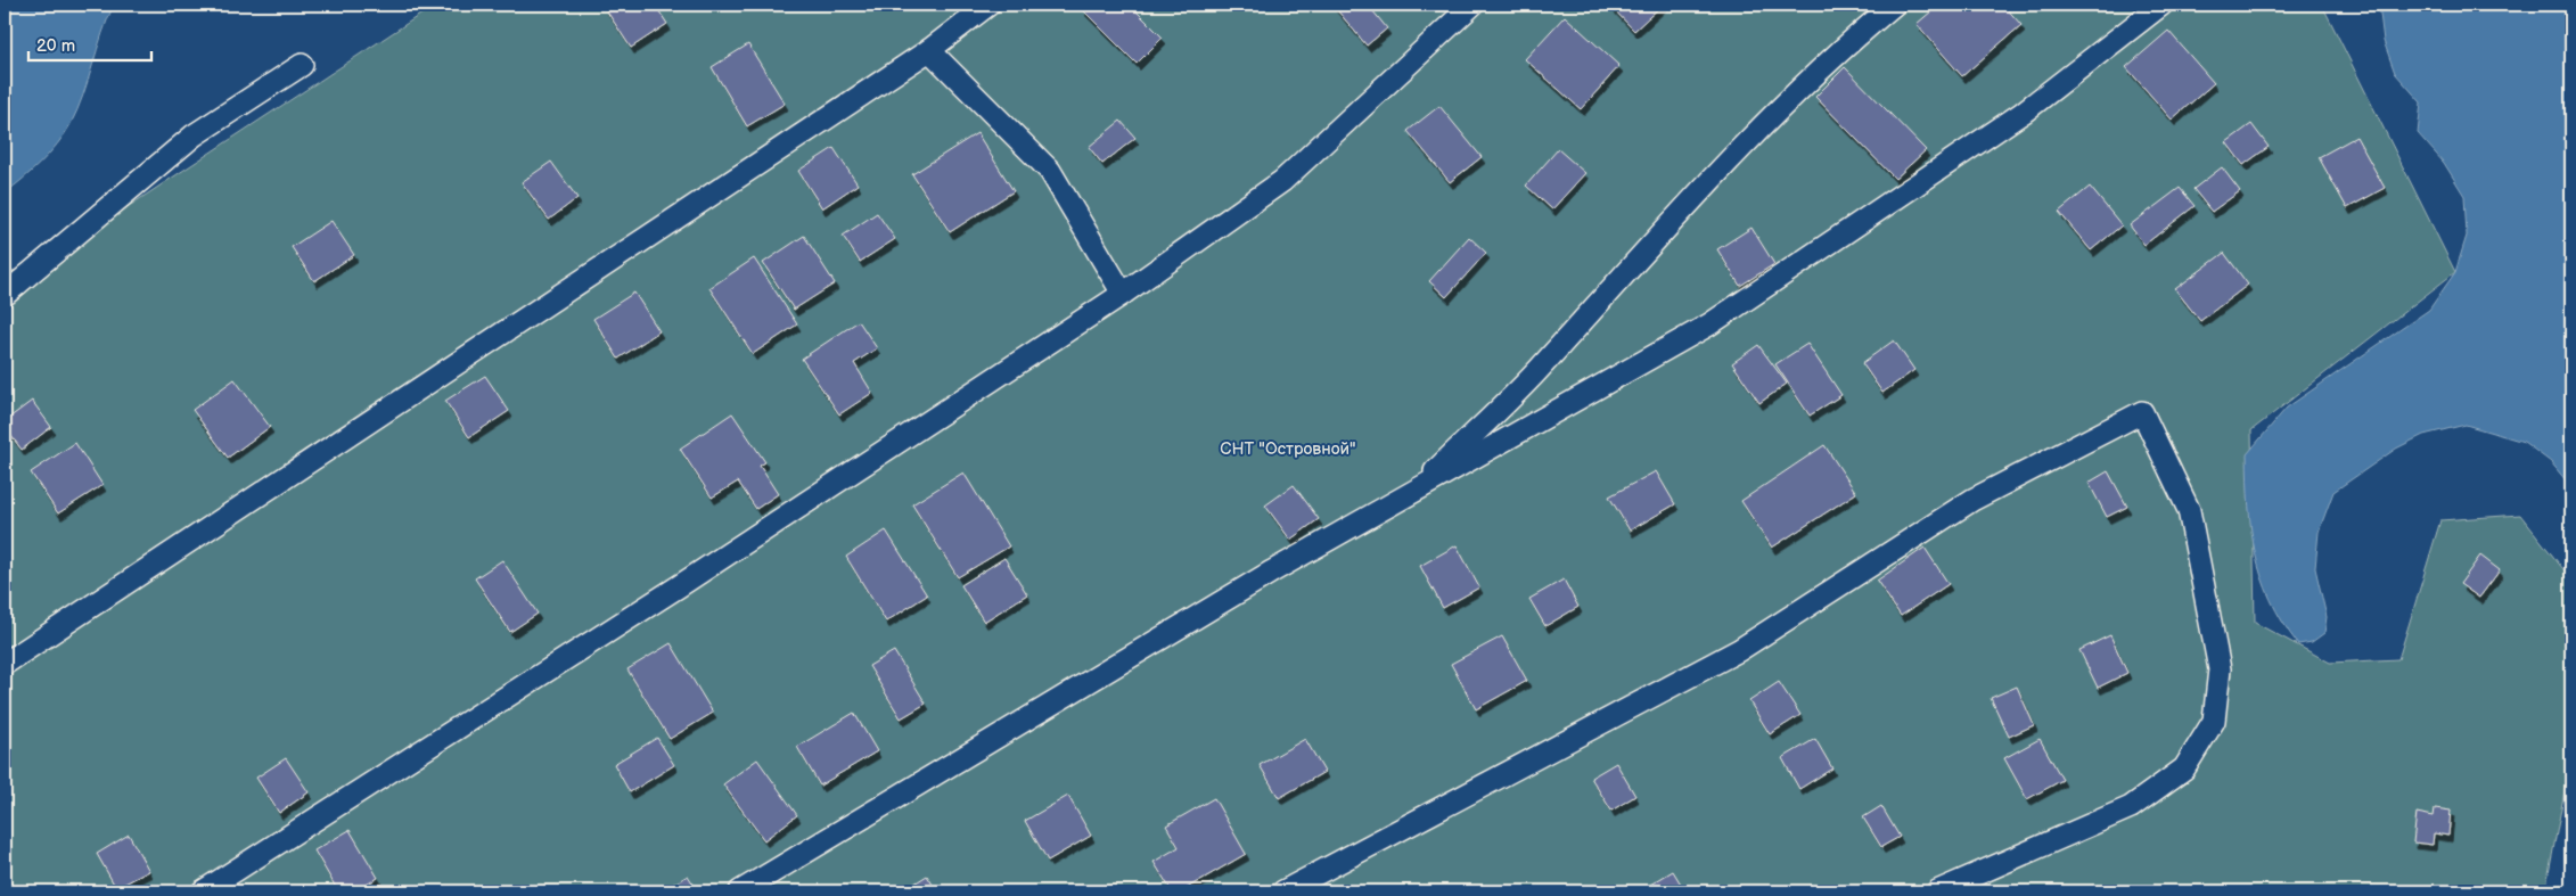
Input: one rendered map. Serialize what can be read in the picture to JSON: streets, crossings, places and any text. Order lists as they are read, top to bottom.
{
  "parks": ["СНТ \"Островной\""],
  "scale_bar": "20 m"
}
